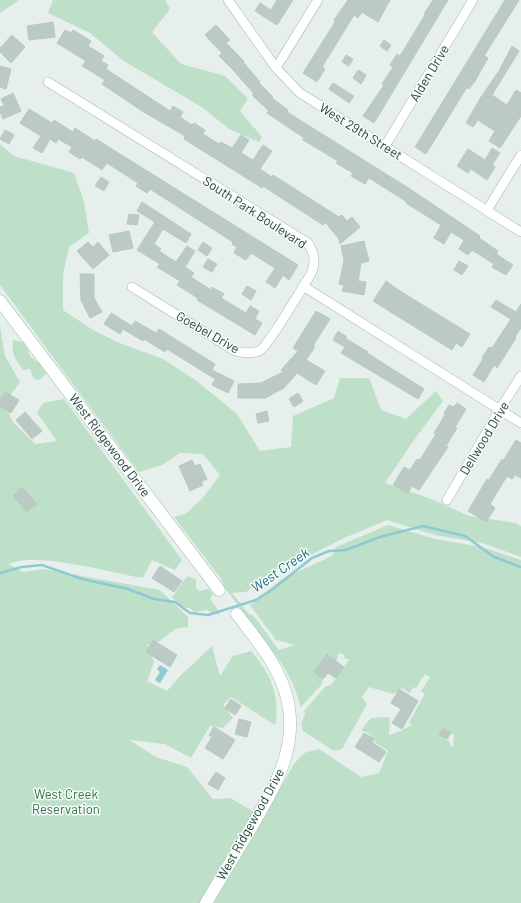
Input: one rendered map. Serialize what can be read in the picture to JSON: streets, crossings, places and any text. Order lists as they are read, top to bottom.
{
  "streets": {
    "street": [
      "Alden Drive",
      "West 29th Street",
      "South Park Boulevard",
      "Goebel Drive",
      "Dellwood Drive",
      "West Ridgewood Drive"
    ]
  },
  "crossings": [
    ["Alden Drive", "West 29th Street"],
    ["South Park Boulevard", "Goebel Drive"]
  ],
  "water": ["West Creek"],
  "parks": ["West Creek Reservation"]
}
